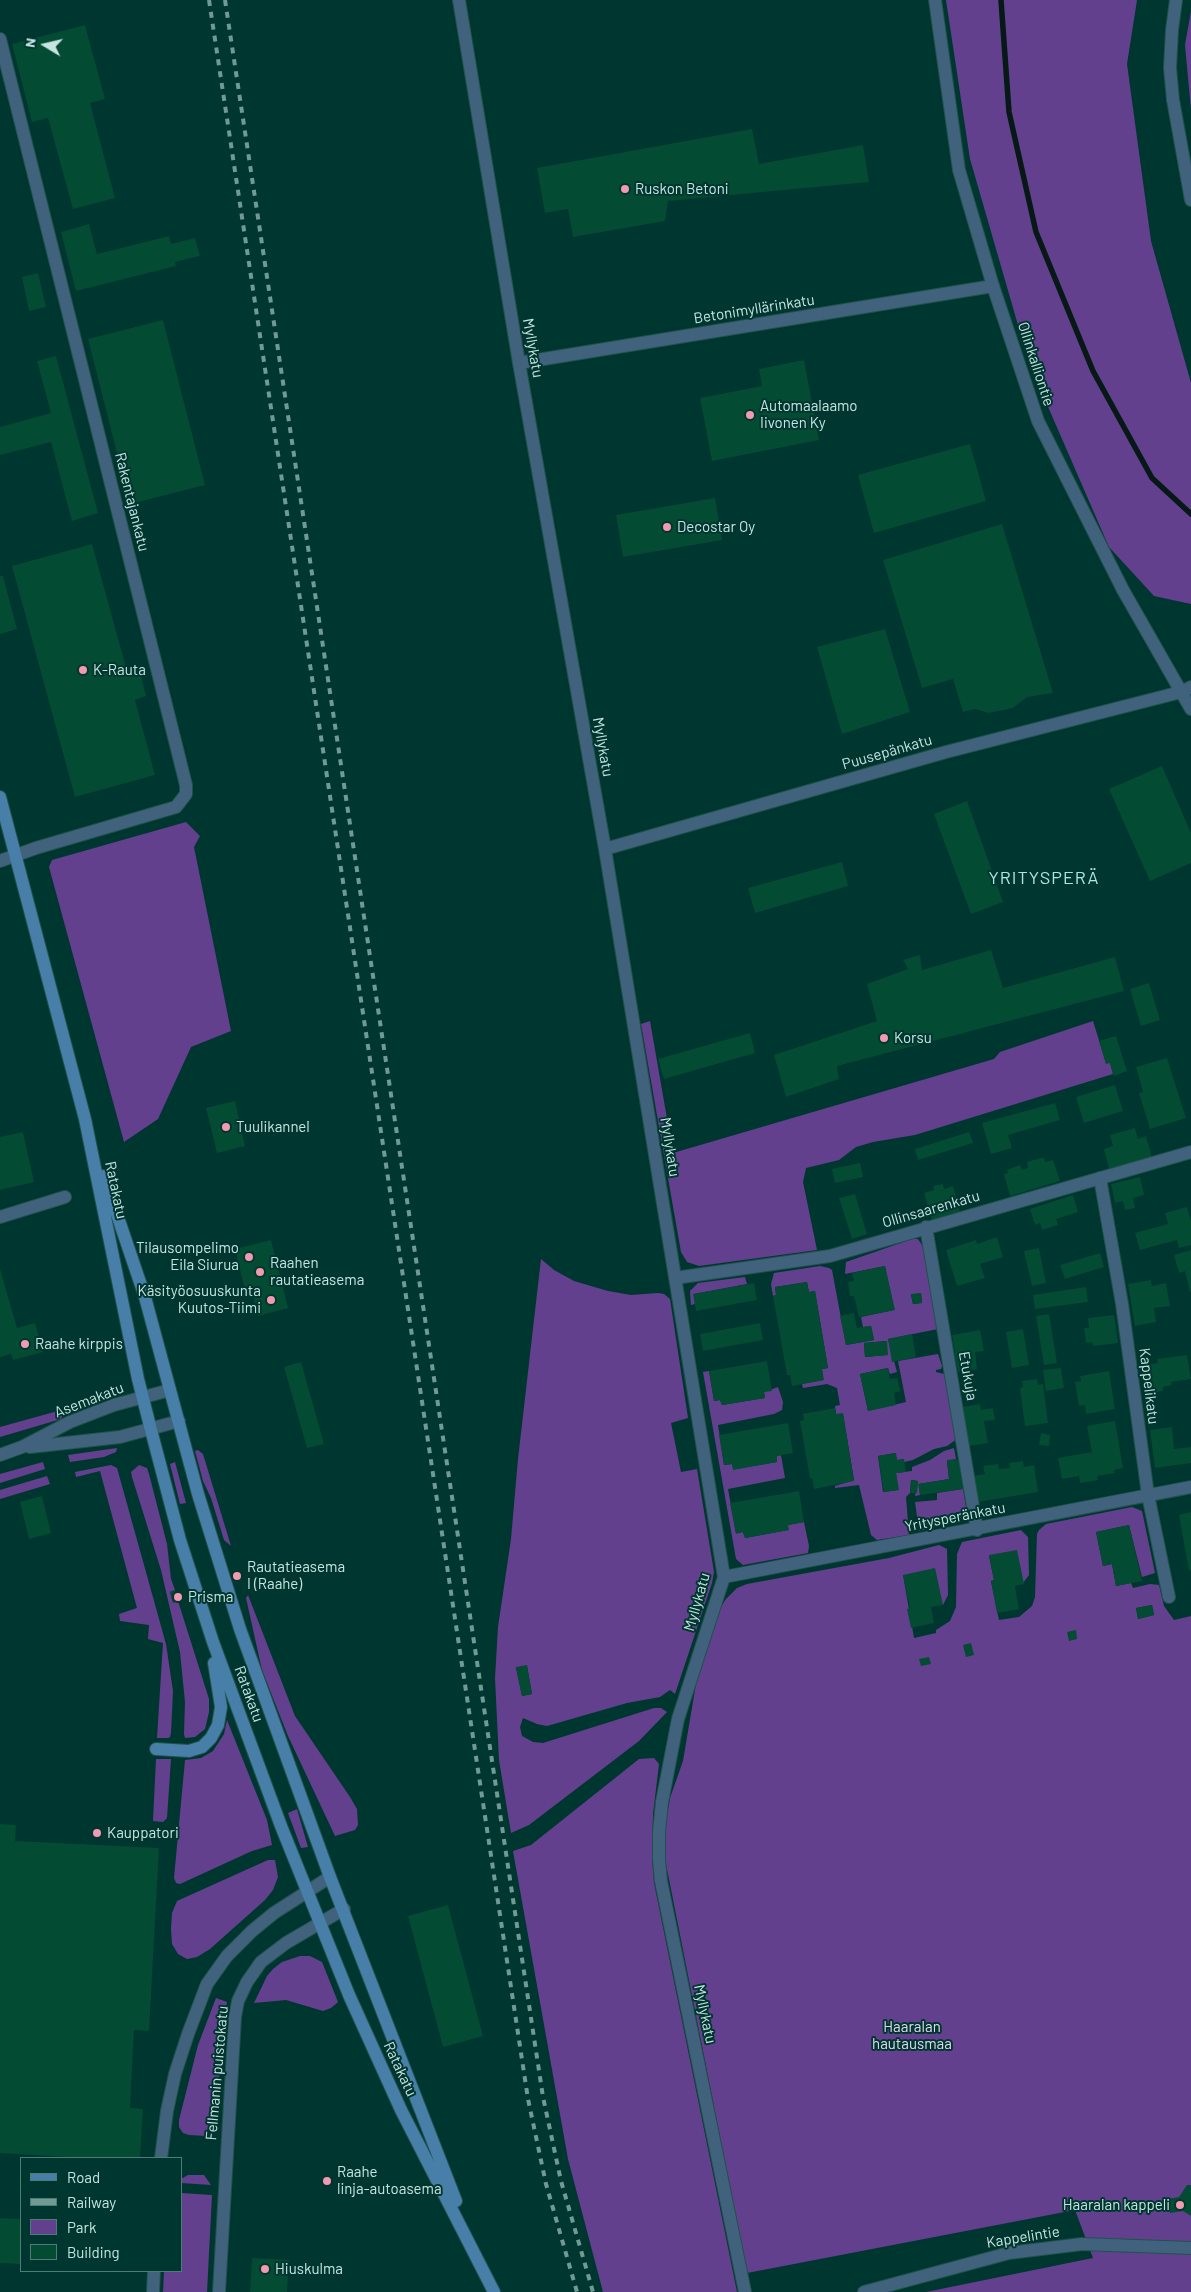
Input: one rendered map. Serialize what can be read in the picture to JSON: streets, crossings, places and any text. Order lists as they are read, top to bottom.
{
  "streets": {
    "main road": ["Ratakatu"],
    "street": [
      "Betonimyllärinkatu",
      "Myllykatu",
      "Ollinkalliontie",
      "Rakentajankatu",
      "Puusepänkatu",
      "Ollinsaarenkatu",
      "Etukuja",
      "Kappelikatu",
      "Asemakatu",
      "Yritysperänkatu",
      "Fellmanin puistokatu",
      "Kappelintie"
    ]
  },
  "crossings": [
    ["Betonimyllärinkatu", "Myllykatu"],
    ["Betonimyllärinkatu", "Ollinkalliontie"],
    ["Myllykatu", "Puusepänkatu"],
    ["Myllykatu", "Ollinsaarenkatu"],
    ["Myllykatu", "Yritysperänkatu"],
    ["Ollinkalliontie", "Puusepänkatu"],
    ["Rakentajankatu", "Ratakatu"],
    ["Ratakatu", "Asemakatu"],
    ["Ratakatu", "Fellmanin puistokatu"],
    ["Ollinsaarenkatu", "Etukuja"],
    ["Ollinsaarenkatu", "Kappelikatu"],
    ["Etukuja", "Yritysperänkatu"],
    ["Kappelikatu", "Yritysperänkatu"]
  ],
  "districts": ["YRITYSPERÄ"],
  "parks": ["Haaralan hautausmaa"],
  "places": [
    "Ruskon Betoni",
    "Automaalaamo Iivonen Ky",
    "Decostar Oy",
    "K-Rauta",
    "Korsu",
    "Tuulikannel",
    "Tilausompelimo Eila Siurua",
    "Raahen rautatieasema",
    "Käsityöosuuskunta Kuutos-Tiimi",
    "Raahe kirppis",
    "Rautatieasema I (Raahe)",
    "Prisma",
    "Kauppatori",
    "Raahe linja-autoasema",
    "Haaralan kappeli",
    "Hiuskulma"
  ],
  "legend": [
    "Road",
    "Railway",
    "Park",
    "Building"
  ],
  "north": "left"
}
